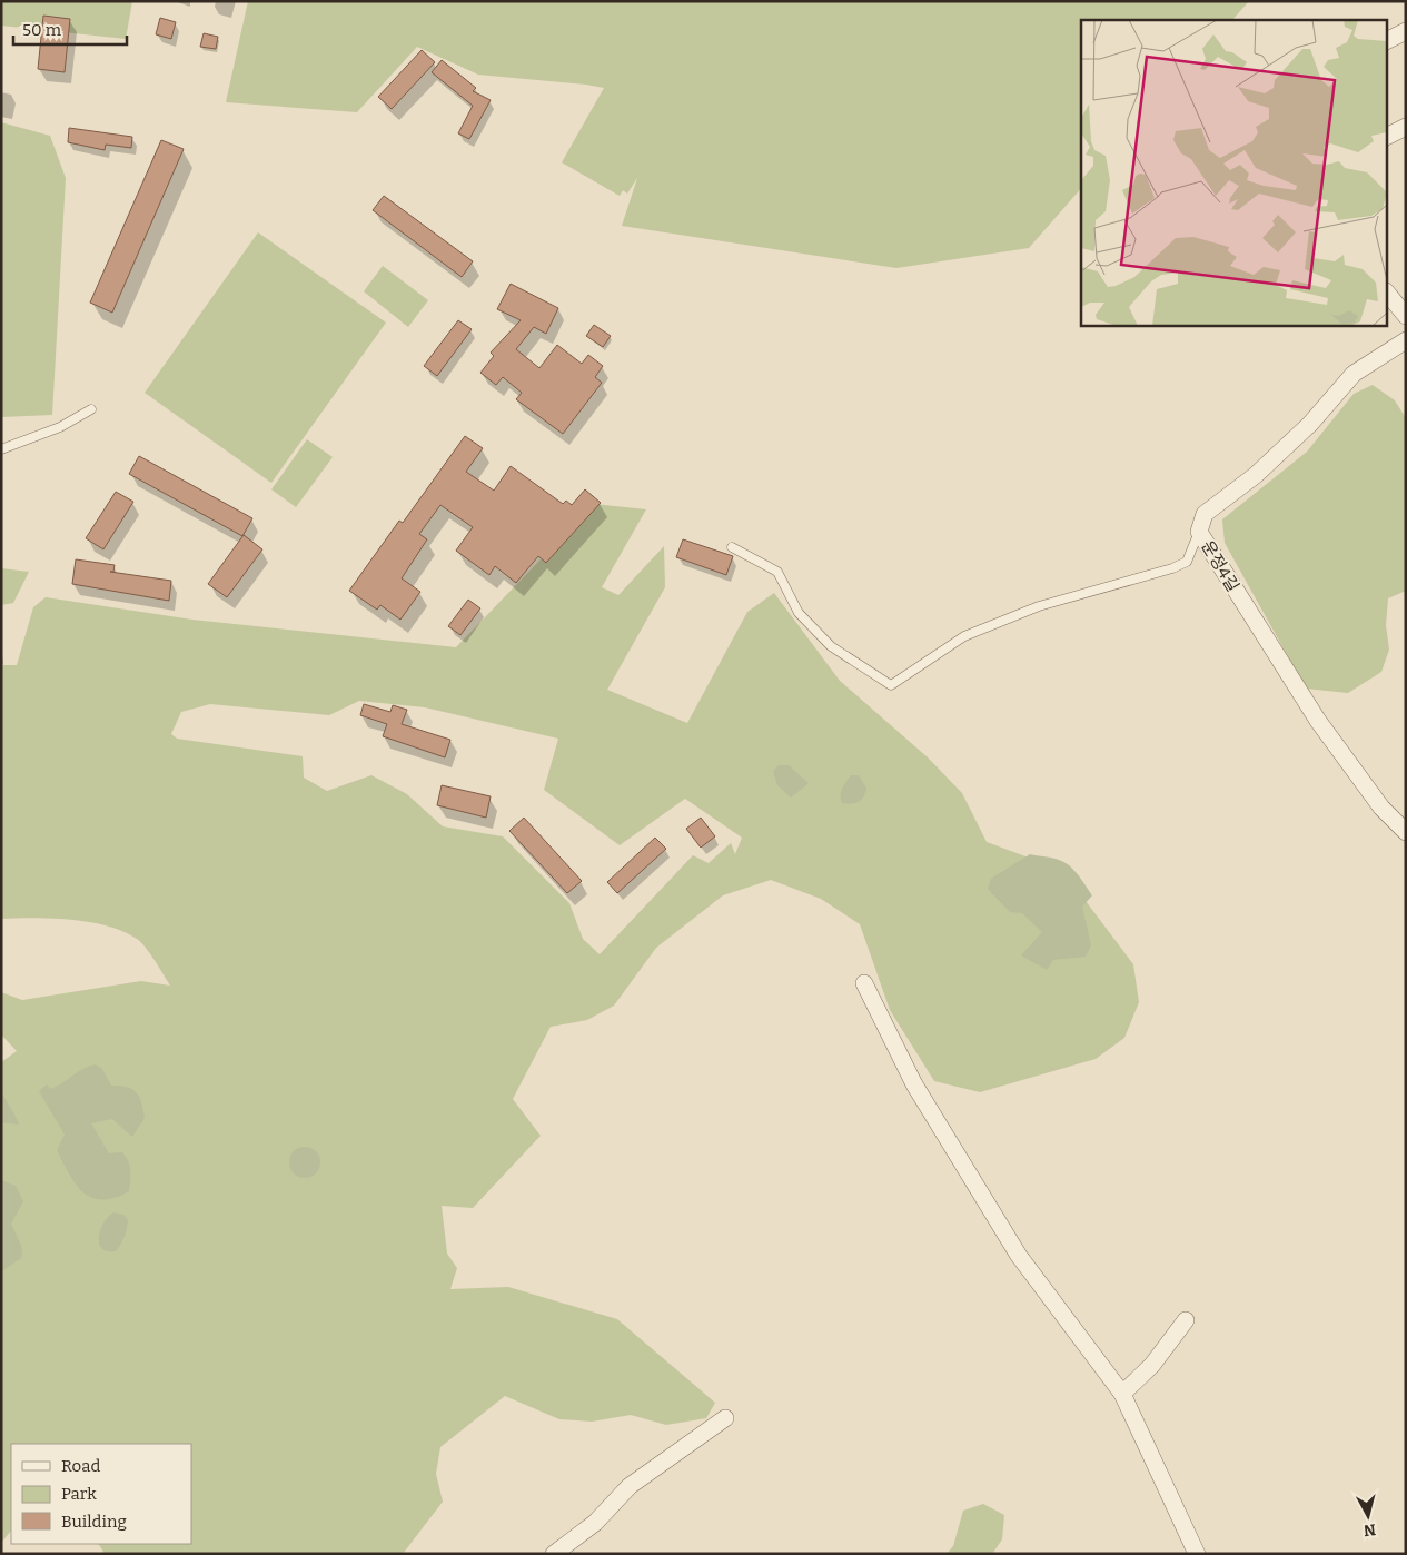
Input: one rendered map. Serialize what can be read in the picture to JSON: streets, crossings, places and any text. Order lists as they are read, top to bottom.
{
  "streets": {
    "street": ["운정4길"]
  },
  "legend": ["Road", "Park", "Building"],
  "scale_bar": "50 m",
  "north": "bottom"
}
